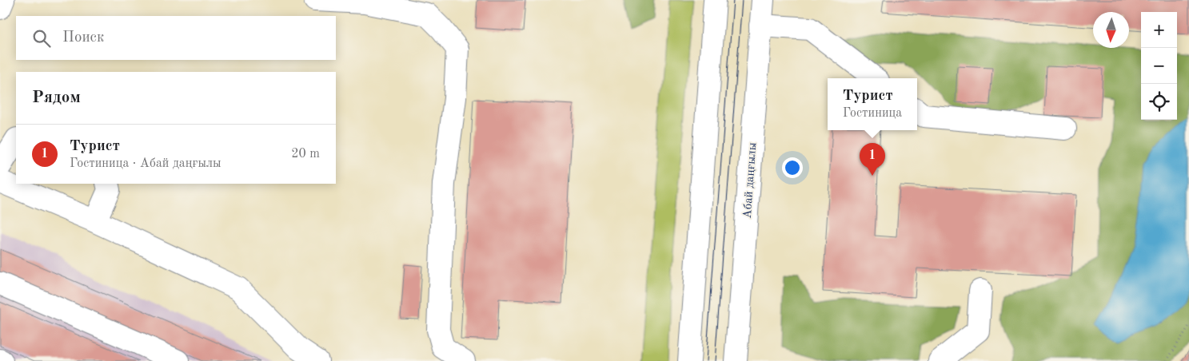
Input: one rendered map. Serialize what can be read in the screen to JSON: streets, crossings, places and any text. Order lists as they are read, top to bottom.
{
  "streets": {
    "main road": ["Абай даңғылы"]
  },
  "north": "bottom",
  "page": {
    "map_buttons": ["+", "−"],
    "search": "Поиск",
    "heading": "Рядом",
    "popup": ["Турист", "Гостиница"],
    "list": [
      {
        "mark": "1",
        "name": "Турист",
        "note": "Гостиница · Абай даңғылы",
        "value": "20 m"
      }
    ],
    "pins": "1"
  }
}
